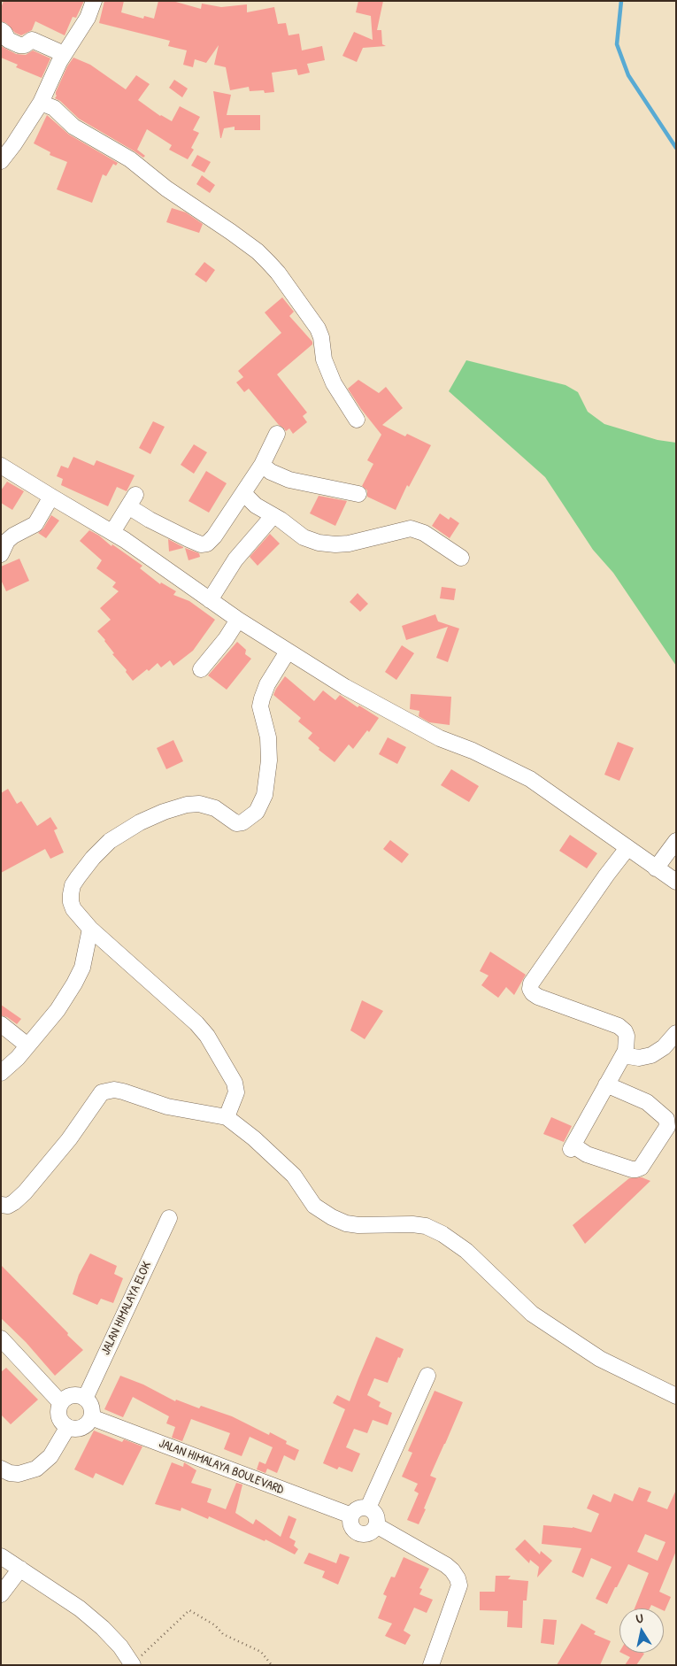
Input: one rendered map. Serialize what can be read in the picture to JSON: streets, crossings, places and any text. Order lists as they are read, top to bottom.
{
  "streets": {
    "street": ["JALAN HIMALAYA ELOK", "JALAN HIMALAYA BOULEVARD"]
  },
  "crossings": [
    ["JALAN HIMALAYA ELOK", "JALAN HIMALAYA BOULEVARD"]
  ],
  "north": "top"
}
